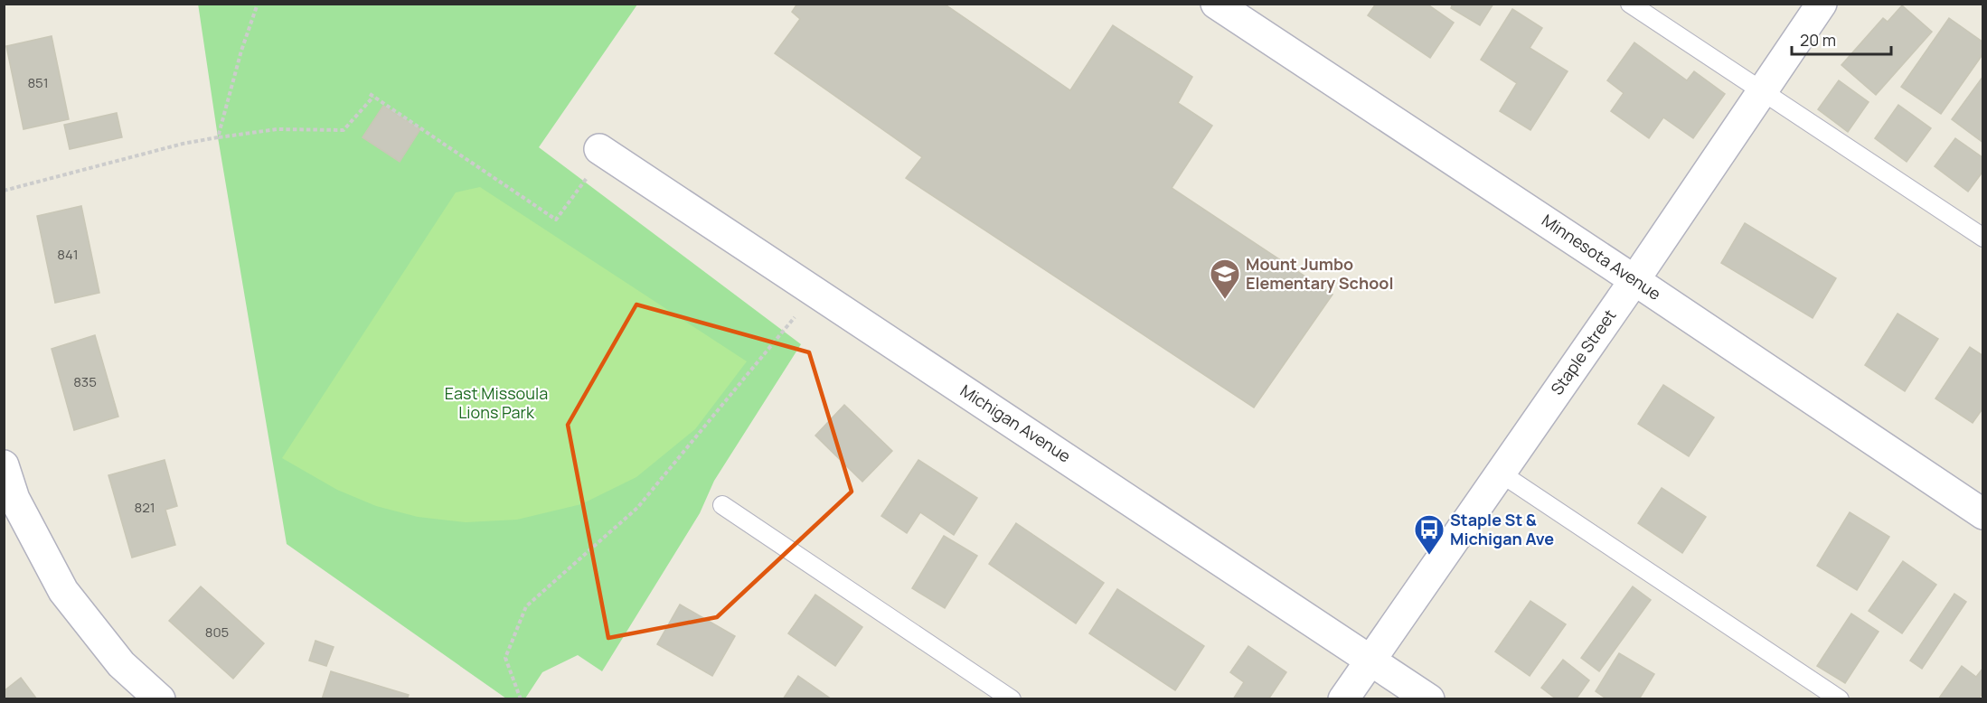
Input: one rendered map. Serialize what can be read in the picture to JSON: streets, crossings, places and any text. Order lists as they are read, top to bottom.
{
  "streets": {
    "street": ["Minnesota Avenue", "Staple Street", "Michigan Avenue"]
  },
  "crossings": [
    ["Minnesota Avenue", "Staple Street"],
    ["Staple Street", "Michigan Avenue"]
  ],
  "parks": ["East Missoula Lions Park"],
  "places": {
    "school or university": ["Mount Jumbo Elementary School"],
    "bus stop": ["Staple St & Michigan Ave"]
  },
  "house_numbers": [
    "851",
    "841",
    "835",
    "821",
    "805"
  ],
  "scale_bar": "20 m"
}
